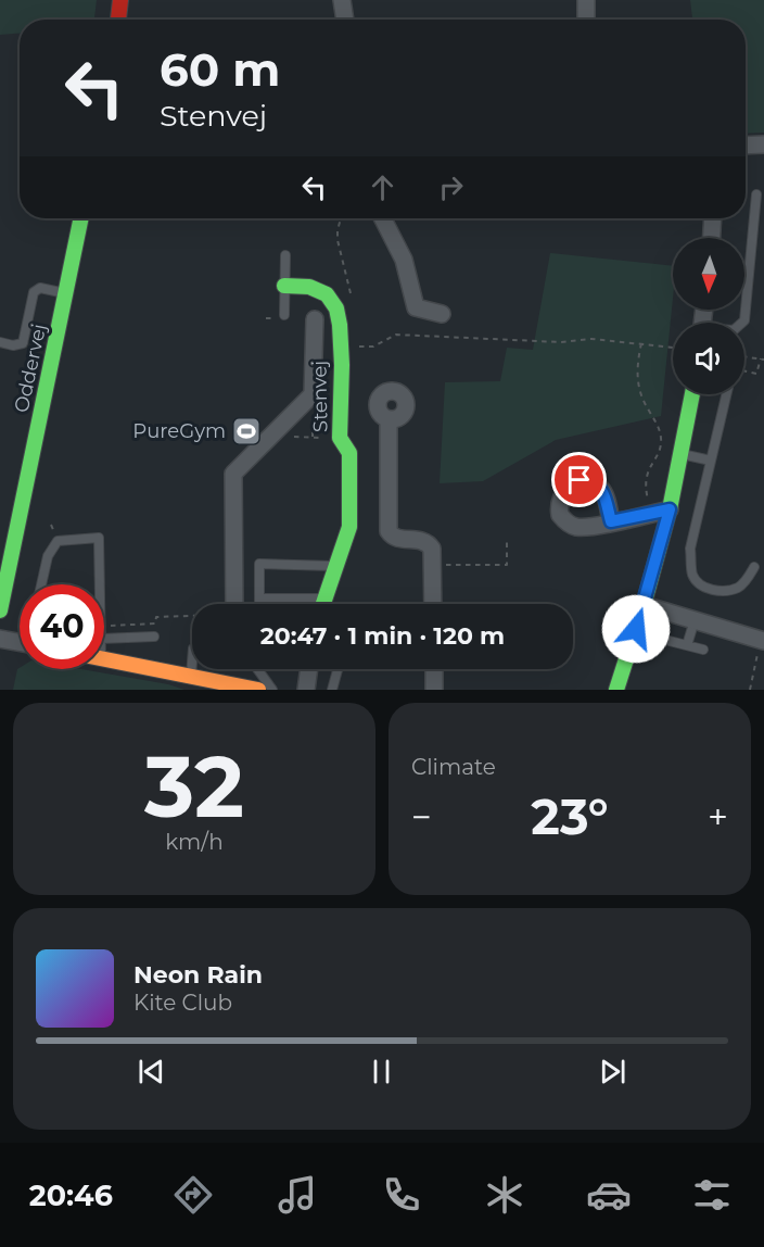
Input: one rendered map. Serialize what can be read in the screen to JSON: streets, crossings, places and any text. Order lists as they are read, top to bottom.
{
  "streets": {
    "street": ["Oddervej", "Stenvej"]
  },
  "places": {
    "sports": ["PureGym"]
  },
  "north": "bottom",
  "page": {
    "turn": ["60 m", "Stenvej"],
    "limit": "40",
    "trip": "20:47 · 1 min · 120 m",
    "tile": [
      ["32", "km/h"],
      "Climate"
    ],
    "heat": ["−", "23°", "+"],
    "song": ["Neon Rain", "Kite Club"],
    "tabs": "20:46"
  }
}
